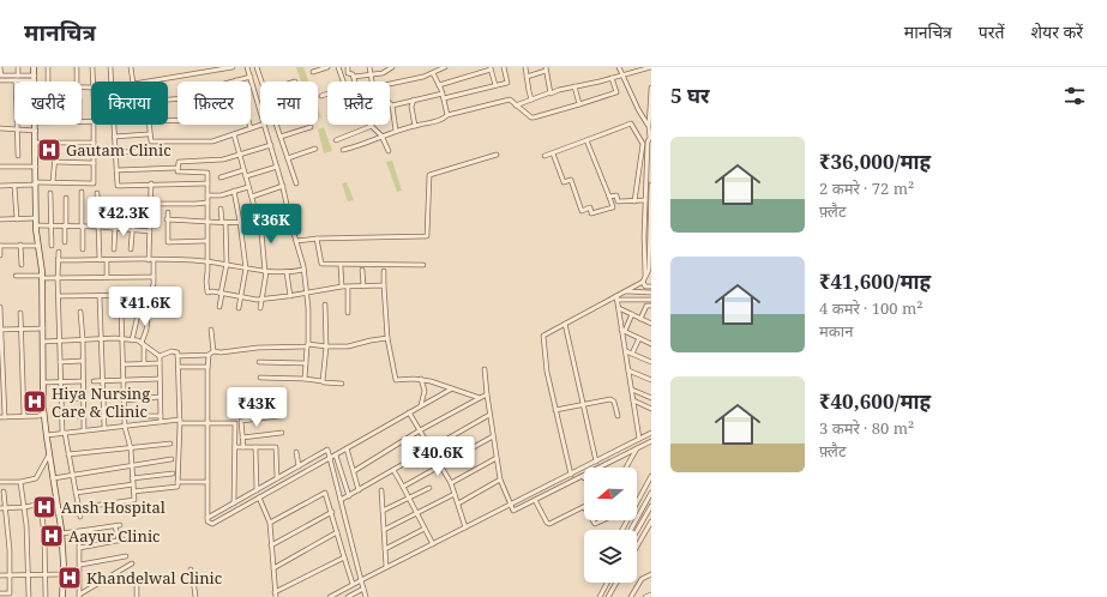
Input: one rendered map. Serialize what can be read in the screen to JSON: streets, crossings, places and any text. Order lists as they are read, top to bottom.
{
  "places": {
    "hospital": [
      "Gautam Clinic",
      "Hiya Nursing Care & Clinic",
      "Ansh Hospital",
      "Aayur Clinic",
      "Khandelwal Clinic"
    ]
  },
  "north": "left",
  "page": {
    "header": "मानचित्र",
    "nav": ["मानचित्र", "परतें", "शेयर करें"],
    "heading": "5 घर",
    "chip": [
      "खरीदें",
      "किराया",
      "फ़िल्टर",
      "नया",
      "फ़्लैट"
    ],
    "list": [
      {
        "name": "₹36,000/माह",
        "note": "2 कमरे · 72 m² · फ़्लैट"
      },
      {
        "name": "₹41,600/माह",
        "note": "4 कमरे · 100 m² · मकान"
      },
      {
        "name": "₹40,600/माह",
        "note": "3 कमरे · 80 m² · फ़्लैट"
      }
    ],
    "price": [
      "₹42.3K",
      "₹36K",
      "₹41.6K",
      "₹43K",
      "₹40.6K"
    ]
  }
}
